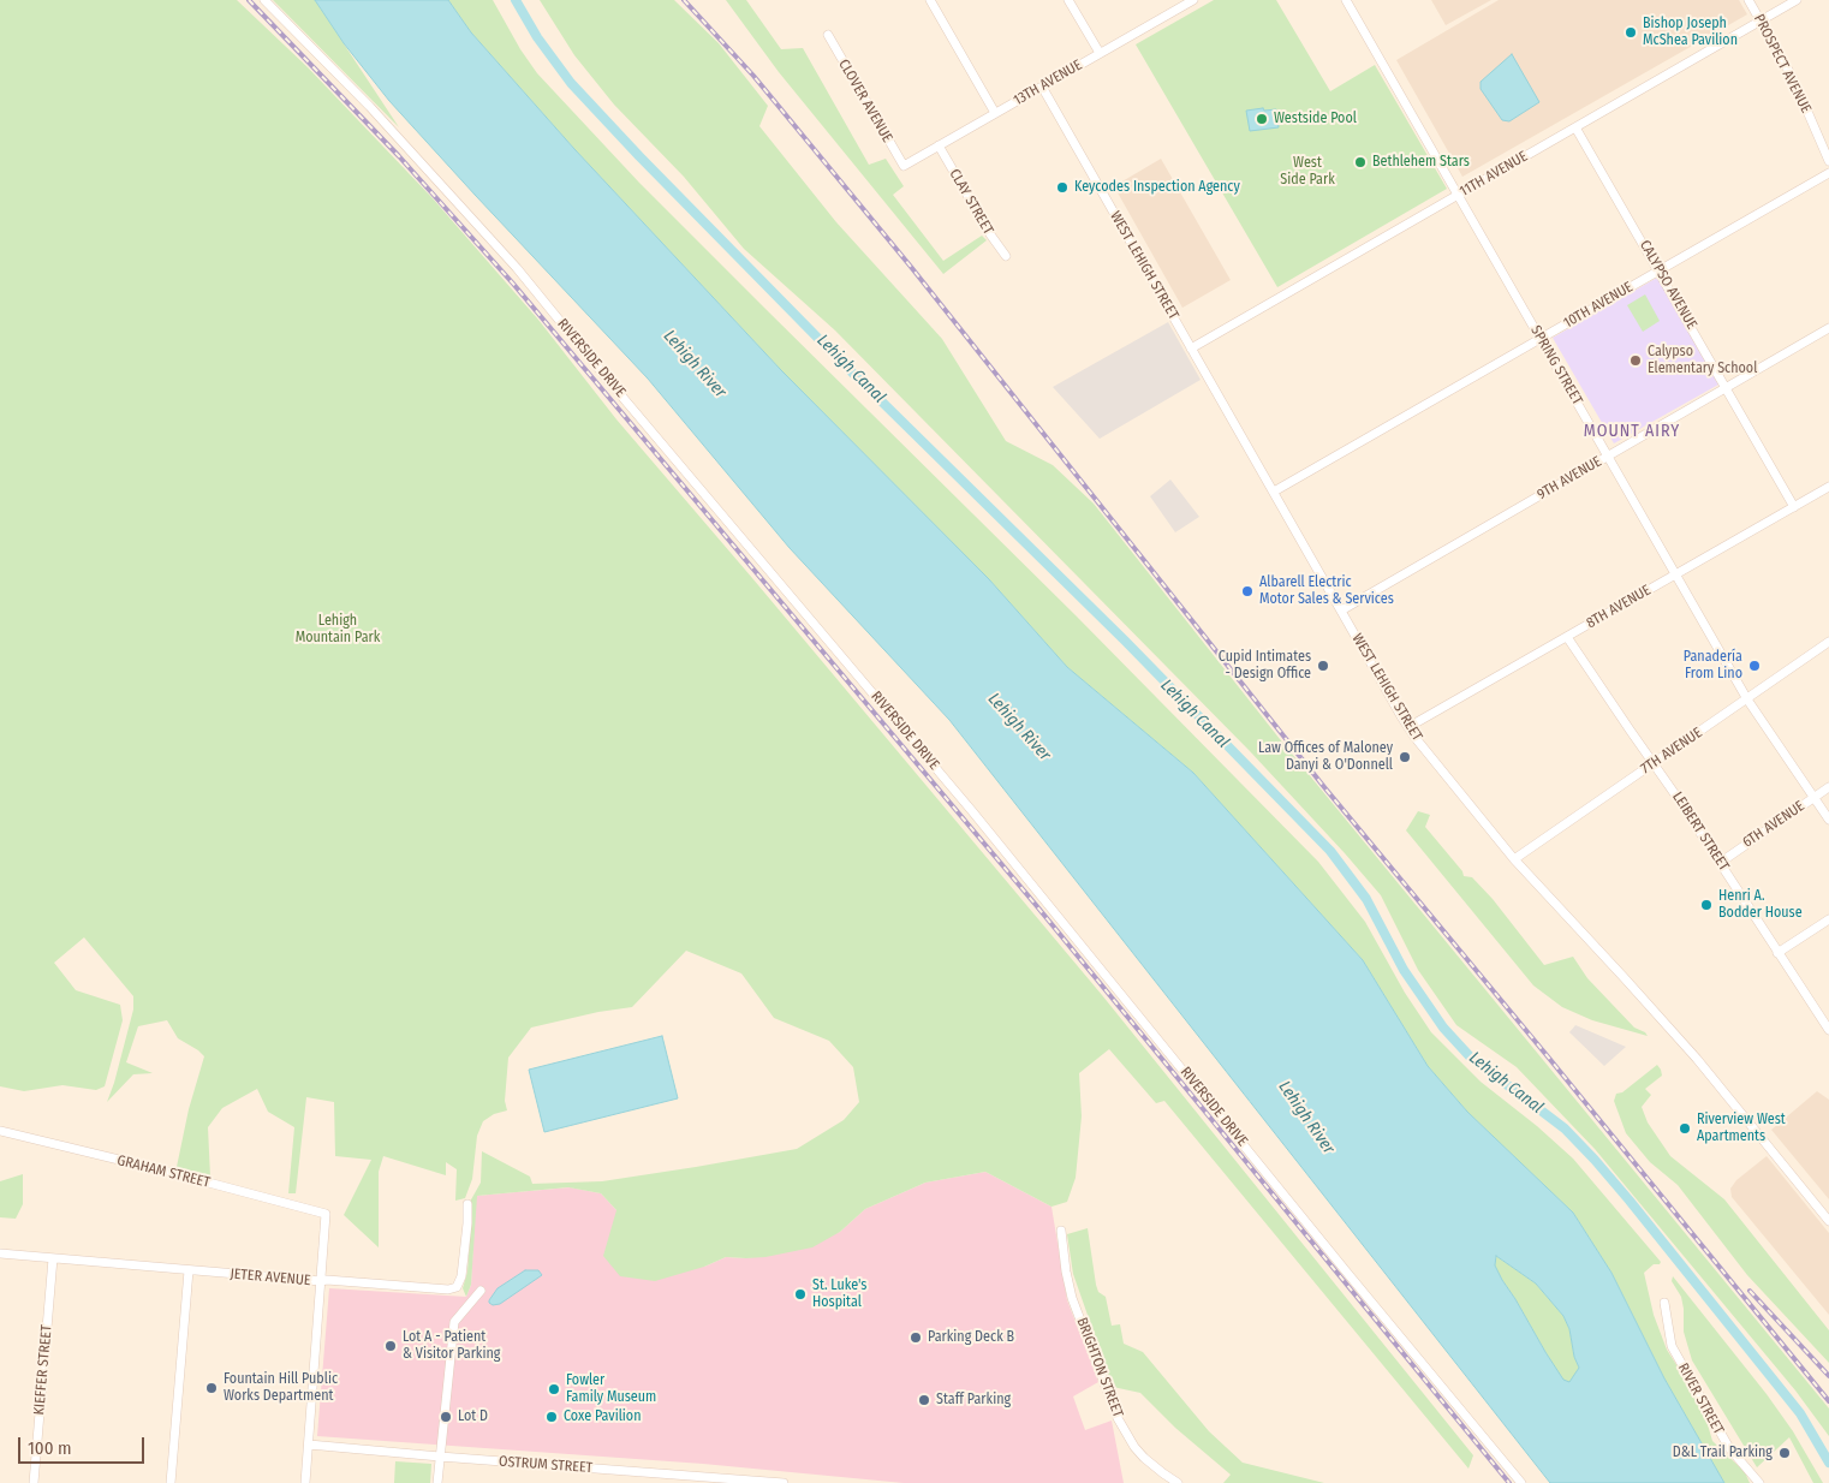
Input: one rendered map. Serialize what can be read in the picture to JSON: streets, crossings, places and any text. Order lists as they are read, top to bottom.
{
  "streets": {
    "street": [
      "PROSPECT AVENUE",
      "13TH AVENUE",
      "CLOVER AVENUE",
      "11TH AVENUE",
      "CLAY STREET",
      "WEST LEHIGH STREET",
      "CALYPSO AVENUE",
      "10TH AVENUE",
      "RIVERSIDE DRIVE",
      "SPRING STREET",
      "9TH AVENUE",
      "8TH AVENUE",
      "7TH AVENUE",
      "6TH AVENUE",
      "LEIBERT STREET",
      "GRAHAM STREET",
      "JETER AVENUE",
      "BRIGHTON STREET",
      "KIEFFER STREET",
      "RIVER STREET",
      "OSTRUM STREET"
    ]
  },
  "crossings": [
    ["PROSPECT AVENUE", "11TH AVENUE"],
    ["13TH AVENUE", "CLOVER AVENUE"],
    ["13TH AVENUE", "CLAY STREET"],
    ["13TH AVENUE", "WEST LEHIGH STREET"],
    ["11TH AVENUE", "WEST LEHIGH STREET"],
    ["11TH AVENUE", "CALYPSO AVENUE"],
    ["11TH AVENUE", "SPRING STREET"],
    ["WEST LEHIGH STREET", "10TH AVENUE"],
    ["WEST LEHIGH STREET", "9TH AVENUE"],
    ["WEST LEHIGH STREET", "8TH AVENUE"],
    ["WEST LEHIGH STREET", "7TH AVENUE"],
    ["CALYPSO AVENUE", "10TH AVENUE"],
    ["CALYPSO AVENUE", "9TH AVENUE"],
    ["CALYPSO AVENUE", "8TH AVENUE"],
    ["10TH AVENUE", "SPRING STREET"],
    ["SPRING STREET", "9TH AVENUE"],
    ["SPRING STREET", "8TH AVENUE"],
    ["SPRING STREET", "7TH AVENUE"],
    ["SPRING STREET", "6TH AVENUE"],
    ["8TH AVENUE", "LEIBERT STREET"],
    ["7TH AVENUE", "LEIBERT STREET"],
    ["6TH AVENUE", "LEIBERT STREET"],
    ["GRAHAM STREET", "JETER AVENUE"],
    ["JETER AVENUE", "KIEFFER STREET"]
  ],
  "districts": ["MOUNT AIRY"],
  "water": ["Lehigh River", "Lehigh Canal"],
  "parks": ["West Side Park", "Lehigh Mountain Park"],
  "places": [
    "Bishop Joseph McShea Pavilion",
    "Westside Pool",
    "Bethlehem Stars",
    "Keycodes Inspection Agency",
    "Calypso Elementary School",
    "Albarell Electric Motor Sales & Services",
    "Cupid Intimates - Design Office",
    "Panadería From Lino",
    "Law Offices of Maloney Danyi & O'Donnell",
    "Henri A. Bodder House",
    "Riverview West Apartments",
    "St. Luke's Hospital",
    "Parking Deck B",
    "Lot A - Patient & Visitor Parking",
    "Fountain Hill Public Works Department",
    "Fowler Family Museum",
    "Staff Parking",
    "Lot D",
    "Coxe Pavilion",
    "D&L Trail Parking"
  ],
  "scale_bar": "100 m"
}
